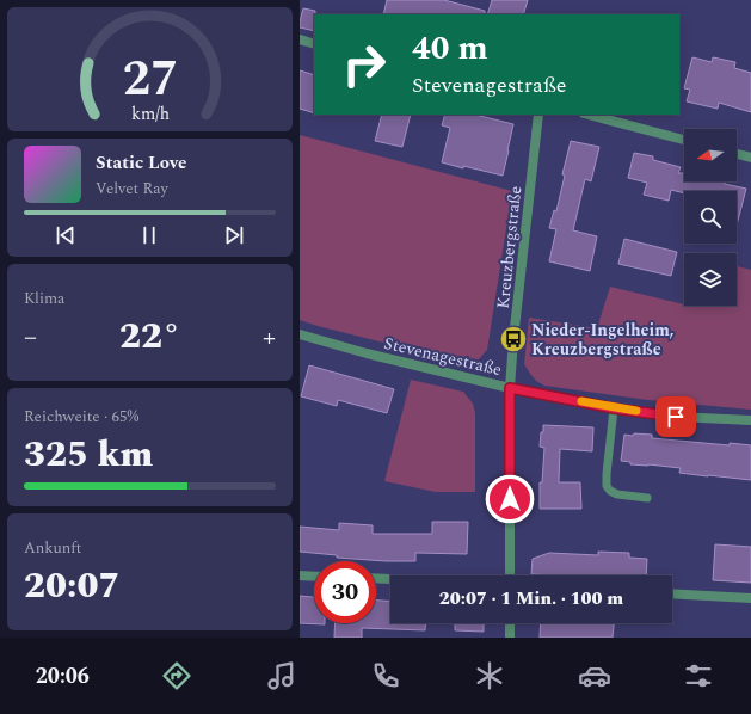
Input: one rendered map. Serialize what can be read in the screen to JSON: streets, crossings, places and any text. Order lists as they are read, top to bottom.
{
  "streets": {
    "street": ["Kreuzbergstraße", "Stevenagestraße"]
  },
  "crossings": [
    ["Kreuzbergstraße", "Stevenagestraße"]
  ],
  "places": {
    "bus stop": ["Nieder-Ingelheim, Kreuzbergstraße"]
  },
  "north": "left",
  "page": {
    "turn": ["40 m", "Stevenagestraße"],
    "song": ["Static Love", "Velvet Ray"],
    "tile": [
      "Klima",
      ["Reichweite · 65%", "325 km"],
      ["Ankunft", "20:07"]
    ],
    "heat": ["−", "22°", "+"],
    "limit": "30",
    "trip": "20:07 · 1 Min. · 100 m",
    "tabs": "20:06",
    "gauge": ["27", "km/h"]
  }
}
